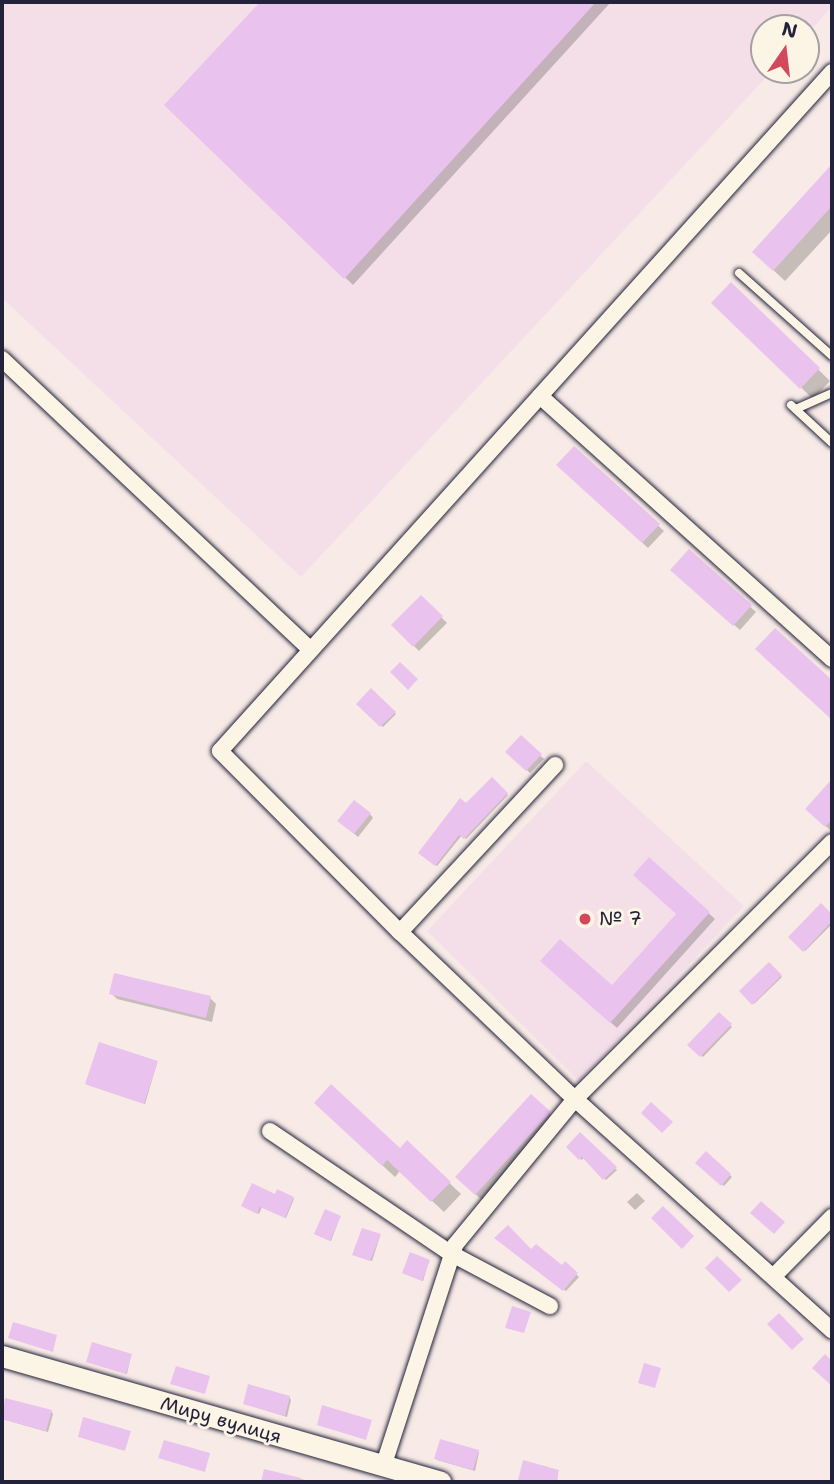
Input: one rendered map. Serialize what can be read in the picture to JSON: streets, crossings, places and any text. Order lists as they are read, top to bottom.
{
  "streets": {
    "main road": ["Миру вулиця"]
  },
  "places": ["№ 7"],
  "north": "top"
}
